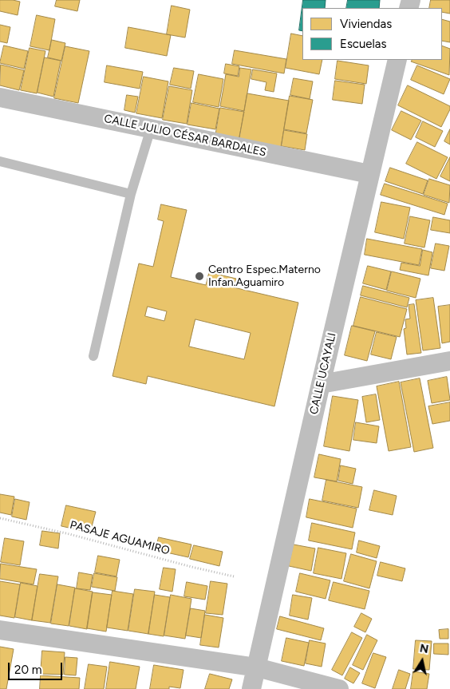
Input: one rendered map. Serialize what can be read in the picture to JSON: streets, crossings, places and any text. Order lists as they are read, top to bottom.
{
  "streets": {
    "street": ["CALLE JULIO CÉSAR BARDALES", "CALLE UCAYALI"],
    "path": ["PASAJE AGUAMIRO"]
  },
  "crossings": [
    ["CALLE JULIO CÉSAR BARDALES", "CALLE UCAYALI"]
  ],
  "places": ["Centro Espec.Materno Infan.Aguamiro"],
  "legend": ["Viviendas", "Escuelas"],
  "scale_bar": "20 m",
  "north": "top"
}
